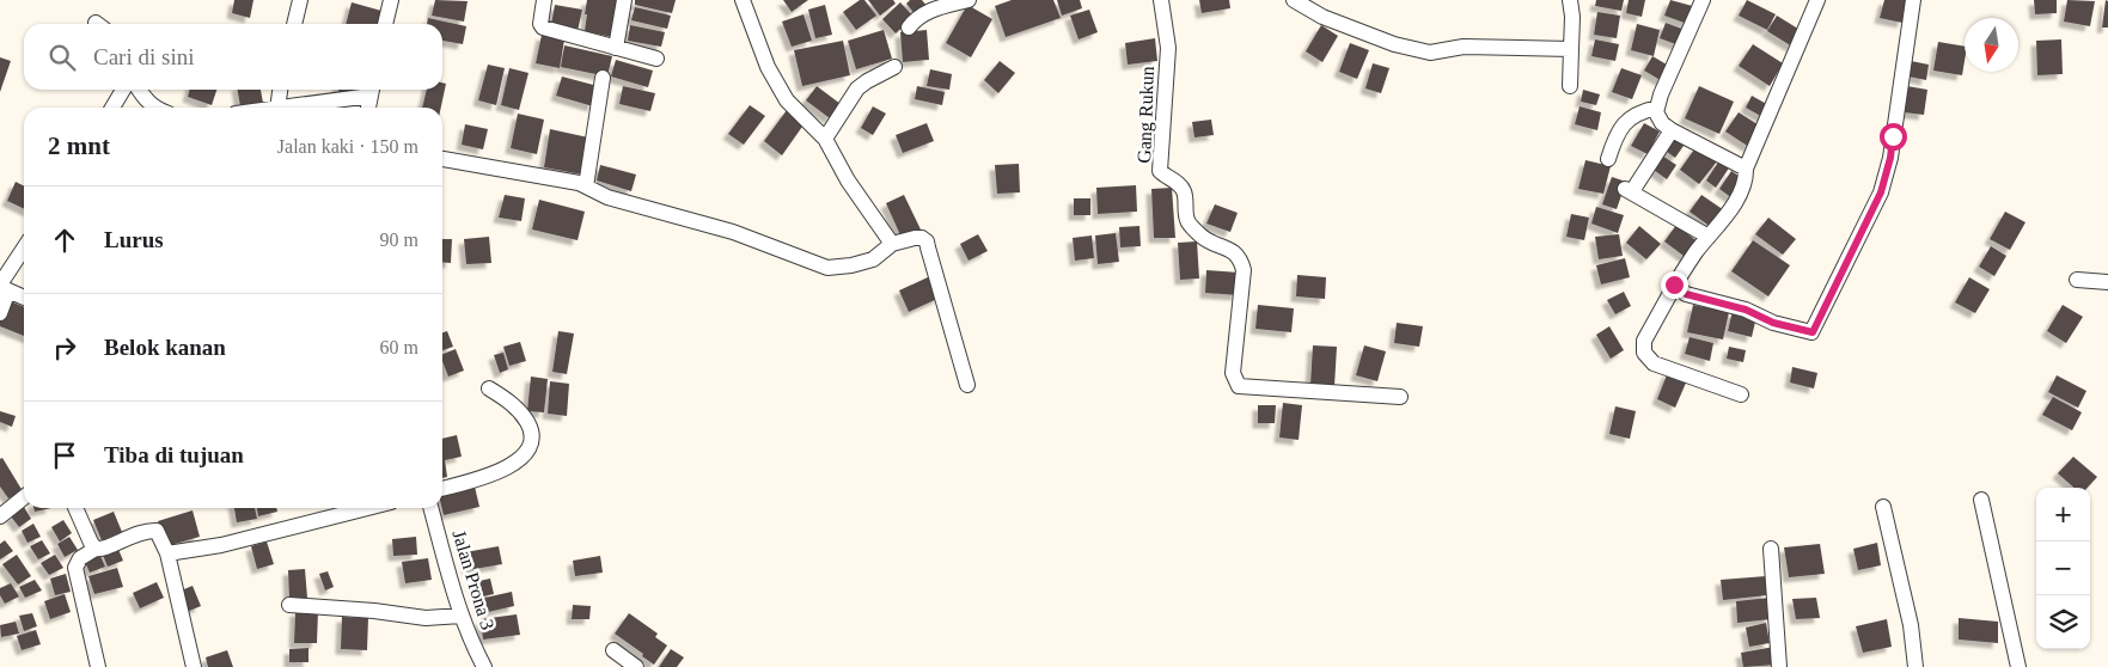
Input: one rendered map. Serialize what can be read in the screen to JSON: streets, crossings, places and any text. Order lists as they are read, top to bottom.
{
  "streets": {
    "street": ["Gang Rukun", "Jalan Prona 3"]
  },
  "north": "bottom",
  "page": {
    "search": "Cari di sini",
    "heading": ["2 mnt", "Jalan kaki · 150 m"],
    "list": [
      ["Lurus", "90 m"],
      ["Belok kanan", "60 m"],
      "Tiba di tujuan"
    ],
    "map_buttons": ["+", "−"]
  }
}
